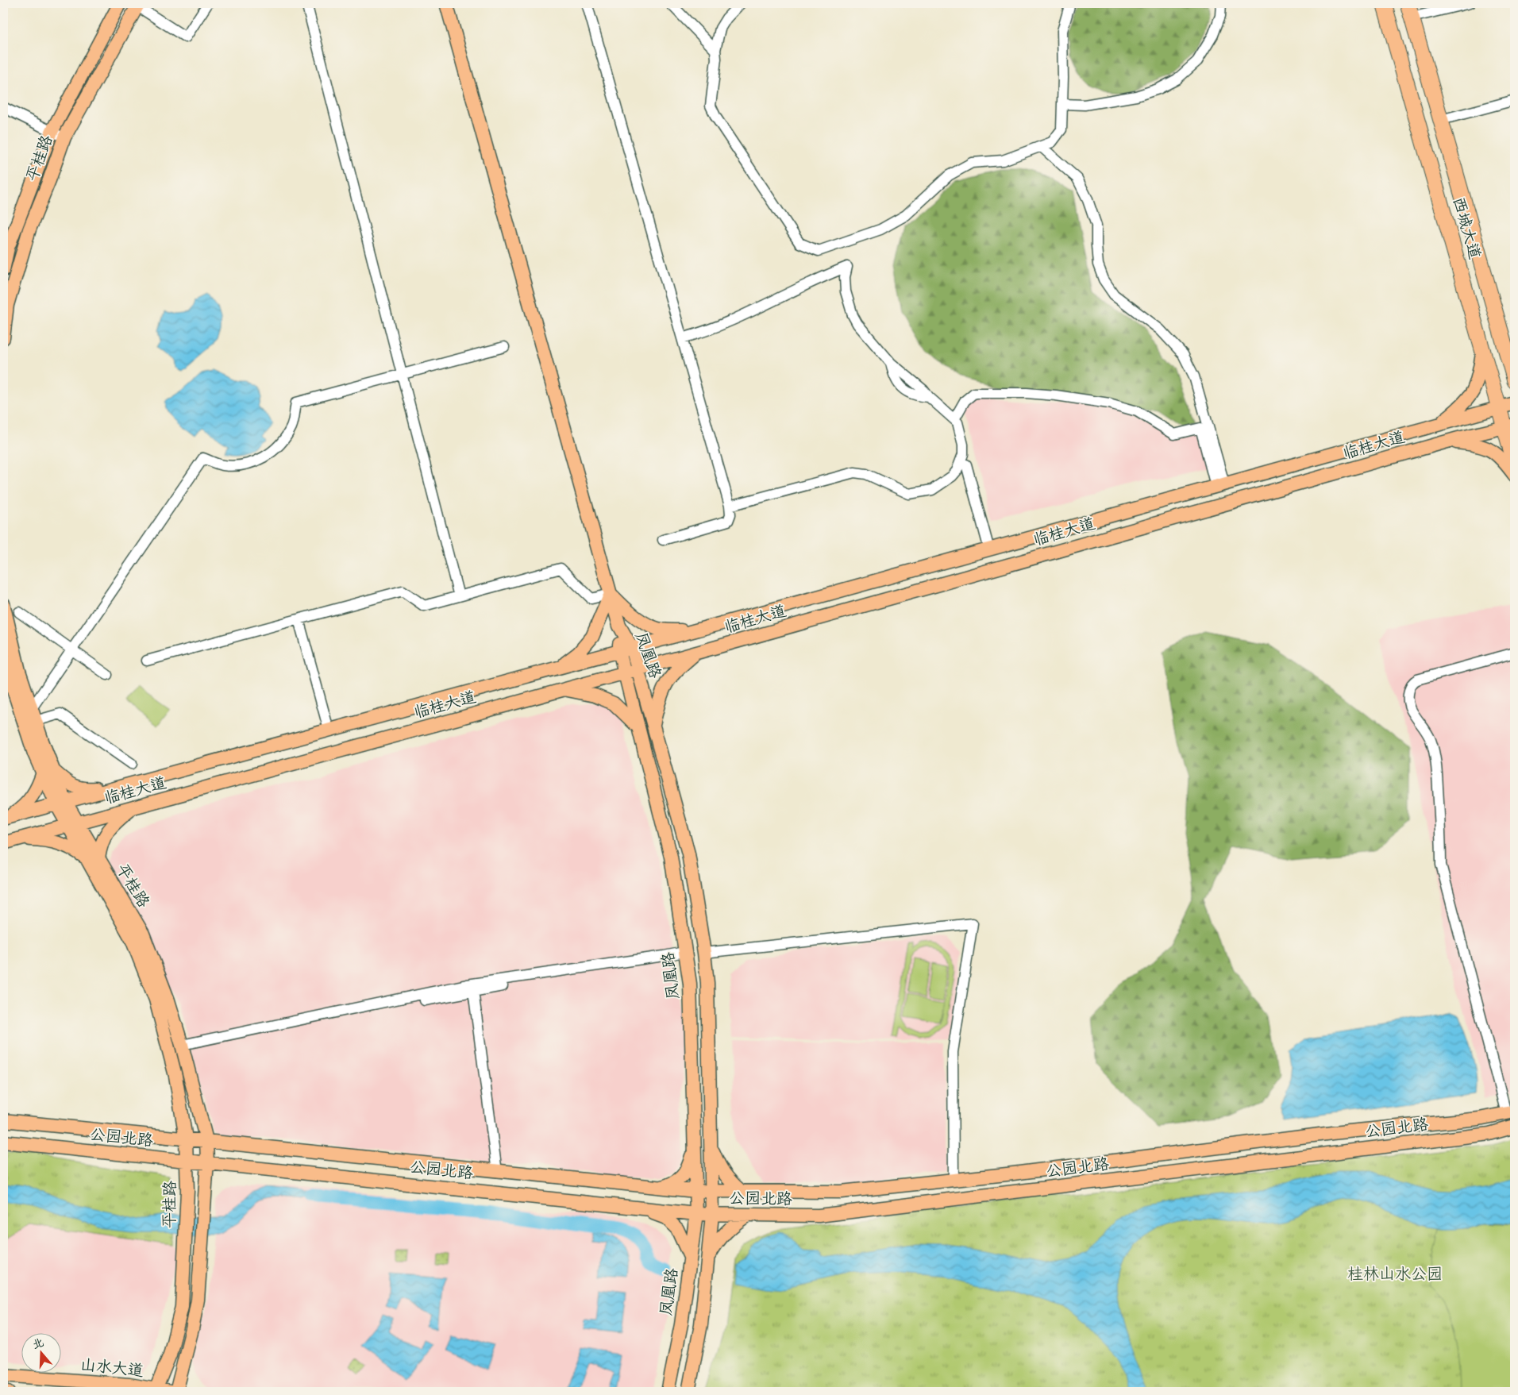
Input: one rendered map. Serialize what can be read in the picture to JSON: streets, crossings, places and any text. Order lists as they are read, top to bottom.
{
  "streets": {
    "highway": ["西城大道"],
    "main road": [
      "平桂路",
      "临桂大道",
      "凤凰路",
      "公园北路",
      "山水大道"
    ]
  },
  "crossings": [
    ["平桂路", "临桂大道"],
    ["平桂路", "公园北路"],
    ["平桂路", "山水大道"],
    ["西城大道", "临桂大道"],
    ["临桂大道", "凤凰路"],
    ["凤凰路", "公园北路"]
  ],
  "parks": ["桂林山水公园"],
  "north": "top"
}
